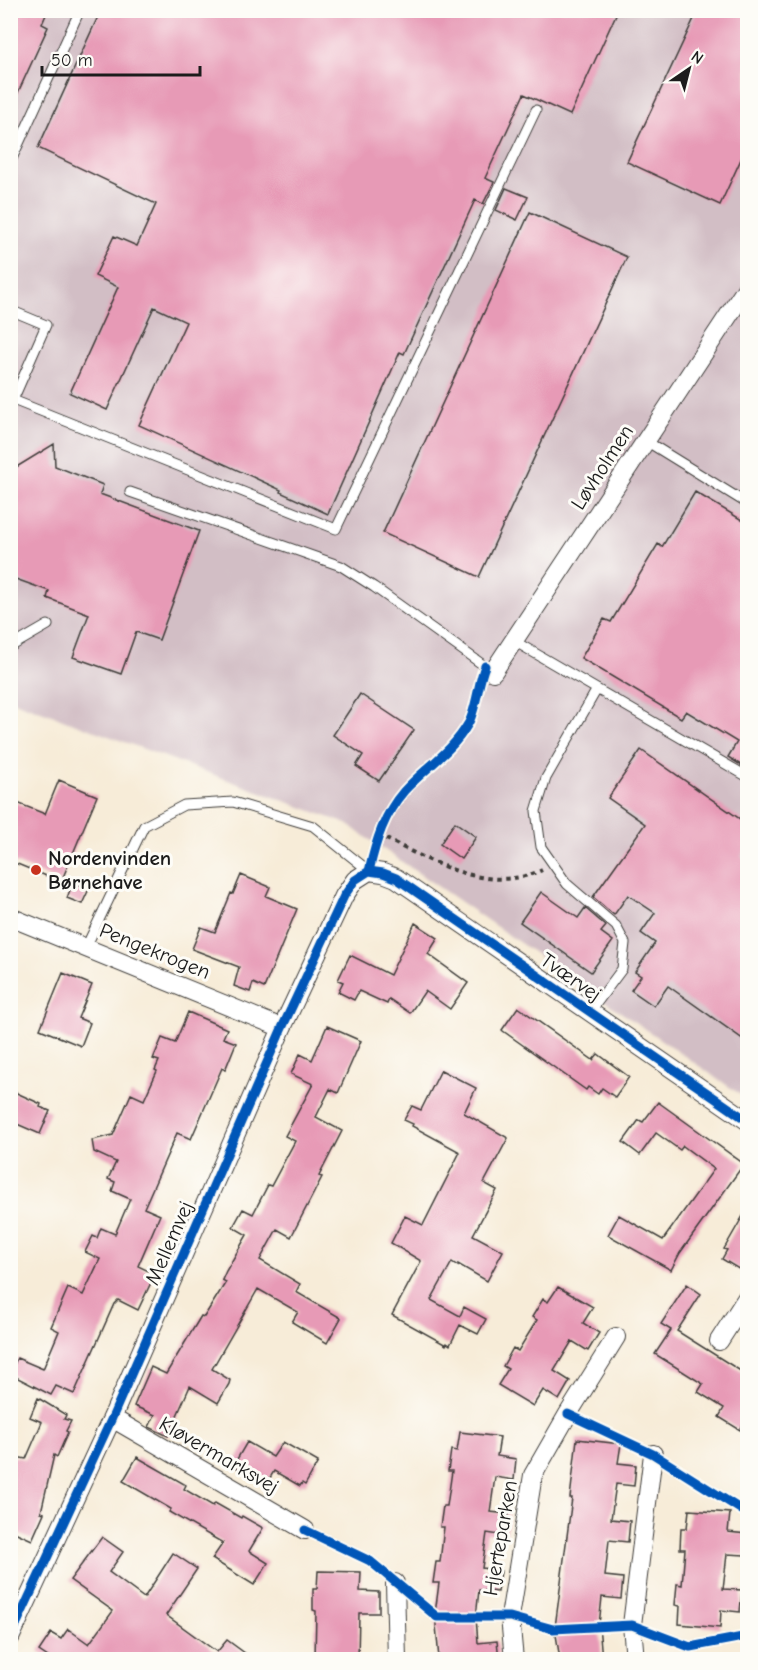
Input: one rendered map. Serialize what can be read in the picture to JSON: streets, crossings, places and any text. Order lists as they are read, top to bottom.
{
  "streets": {
    "street": [
      "Løvholmen",
      "Pengekrogen",
      "Tværvej",
      "Mellemvej",
      "Kløvermarksvej",
      "Hjerteparken"
    ]
  },
  "crossings": [
    ["Pengekrogen", "Mellemvej"],
    ["Tværvej", "Mellemvej"],
    ["Mellemvej", "Kløvermarksvej"]
  ],
  "places": ["Nordenvinden Børnehave"],
  "scale_bar": "50 m",
  "north": "top right"
}
